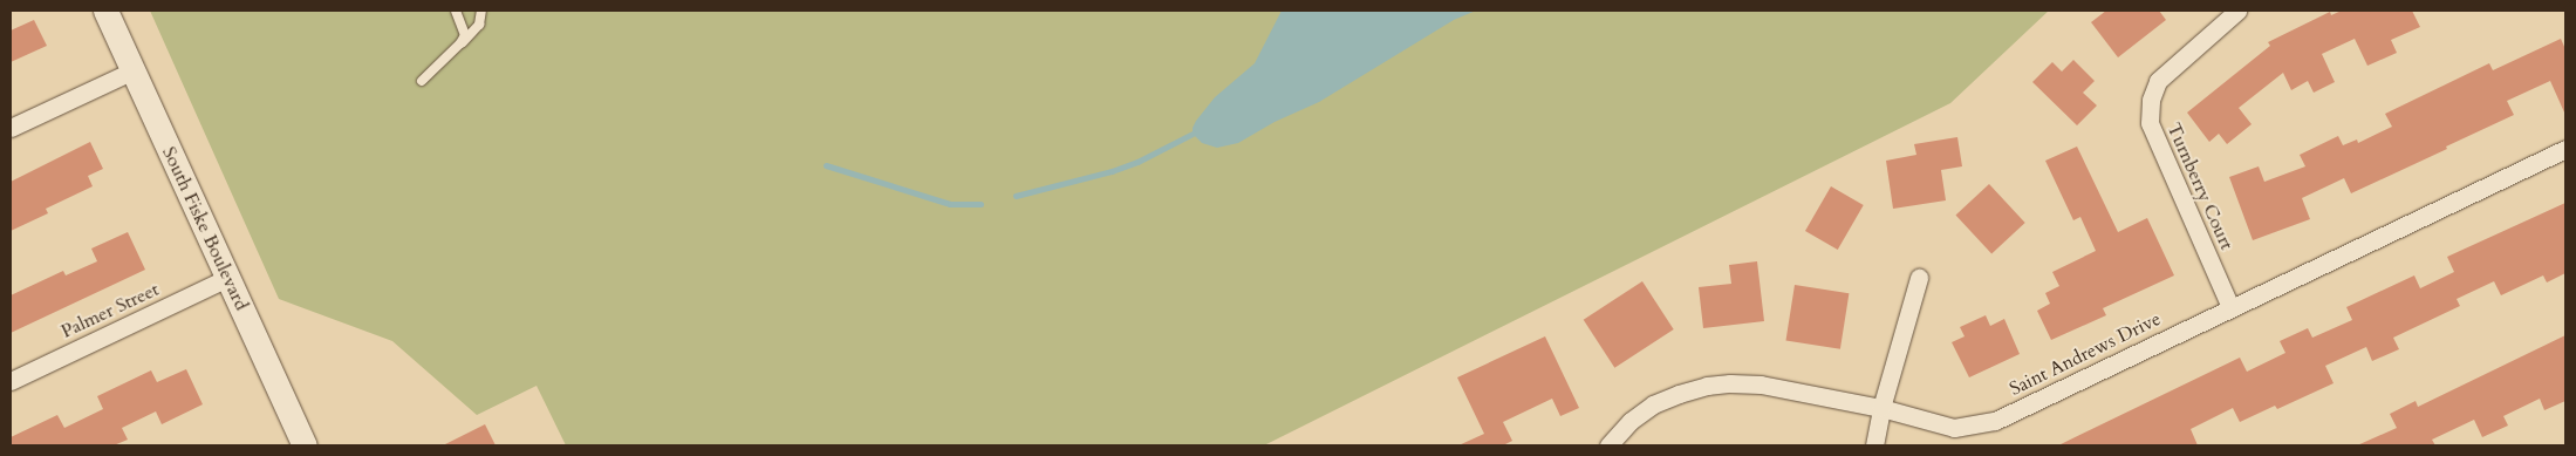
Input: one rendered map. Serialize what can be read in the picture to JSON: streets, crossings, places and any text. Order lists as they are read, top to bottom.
{
  "streets": {
    "main road": ["South Fiske Boulevard"],
    "street": ["Turnberry Court", "Palmer Street", "Saint Andrews Drive"]
  },
  "crossings": [
    ["Turnberry Court", "Saint Andrews Drive"],
    ["South Fiske Boulevard", "Palmer Street"]
  ]
}
